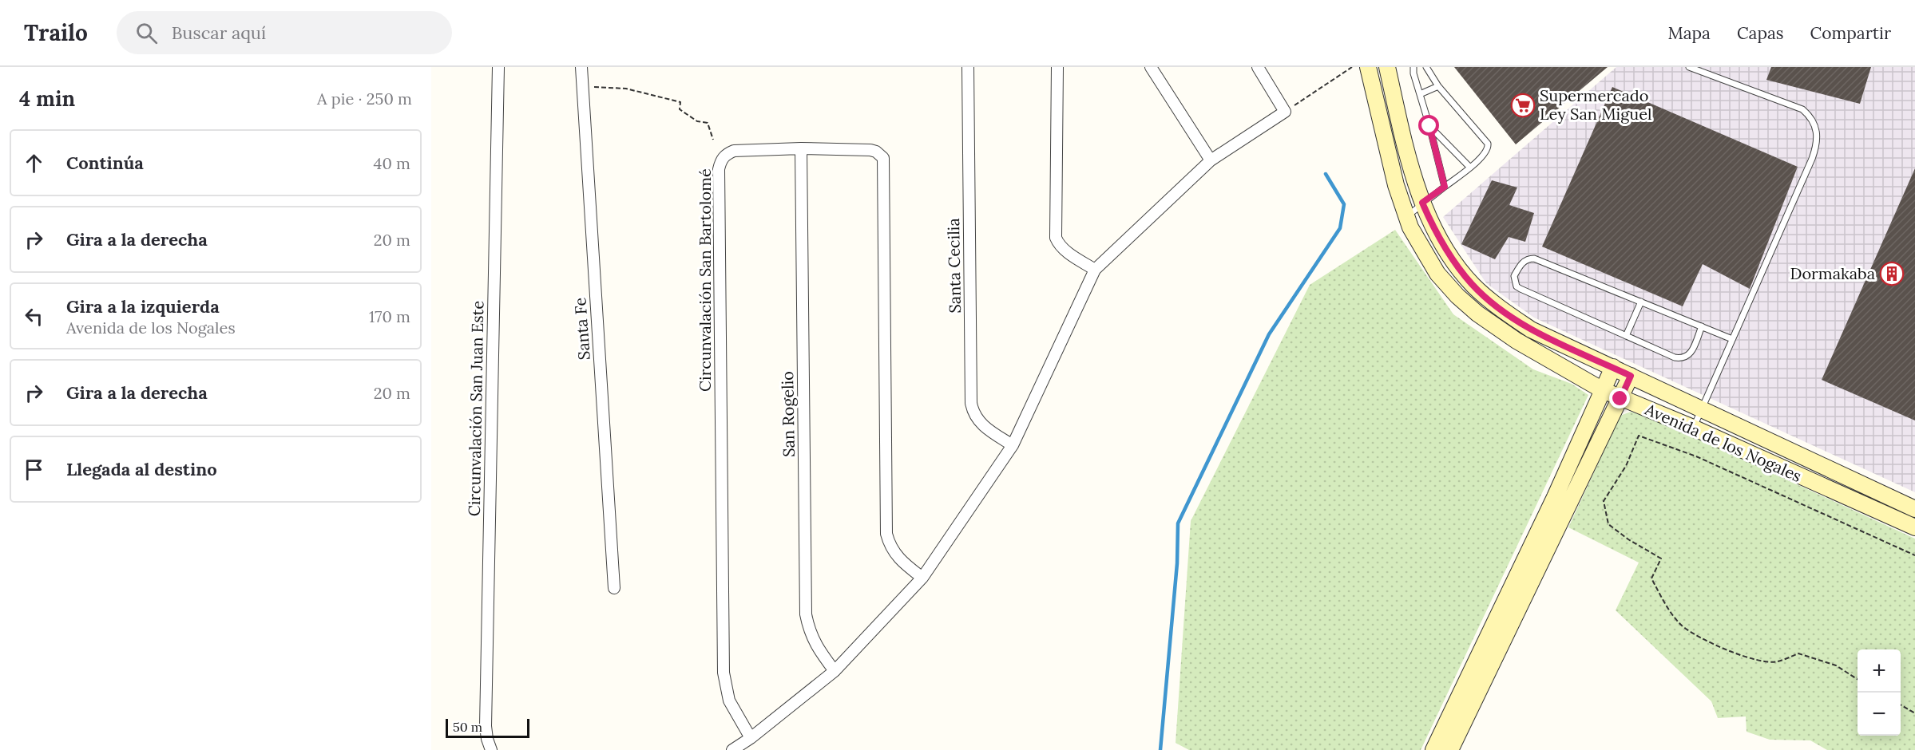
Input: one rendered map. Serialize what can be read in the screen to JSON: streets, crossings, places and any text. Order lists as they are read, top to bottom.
{
  "streets": {
    "main road": ["Avenida de los Nogales"],
    "street": [
      "Santa Cecilia",
      "Circunvalación San Bartolomé",
      "Santa Fe",
      "Circunvalación San Juan Este",
      "San Rogelio"
    ]
  },
  "crossings": [
    ["Circunvalación San Bartolomé", "San Rogelio"]
  ],
  "places": {
    "supermarket": ["Supermercado Ley San Miguel"],
    "building": ["Dormakaba"]
  },
  "scale_bar": "50 m",
  "page": {
    "header": "Trailo",
    "search": "Buscar aquí",
    "nav": ["Mapa", "Capas", "Compartir"],
    "heading": ["4 min", "A pie · 250 m"],
    "list": [
      ["Continúa", "40 m"],
      ["Gira a la derecha", "20 m"],
      ["Gira a la izquierda", "Avenida de los Nogales", "170 m"],
      ["Gira a la derecha", "20 m"],
      "Llegada al destino"
    ],
    "map_buttons": ["+", "−"],
    "scale": "50 m"
  }
}
